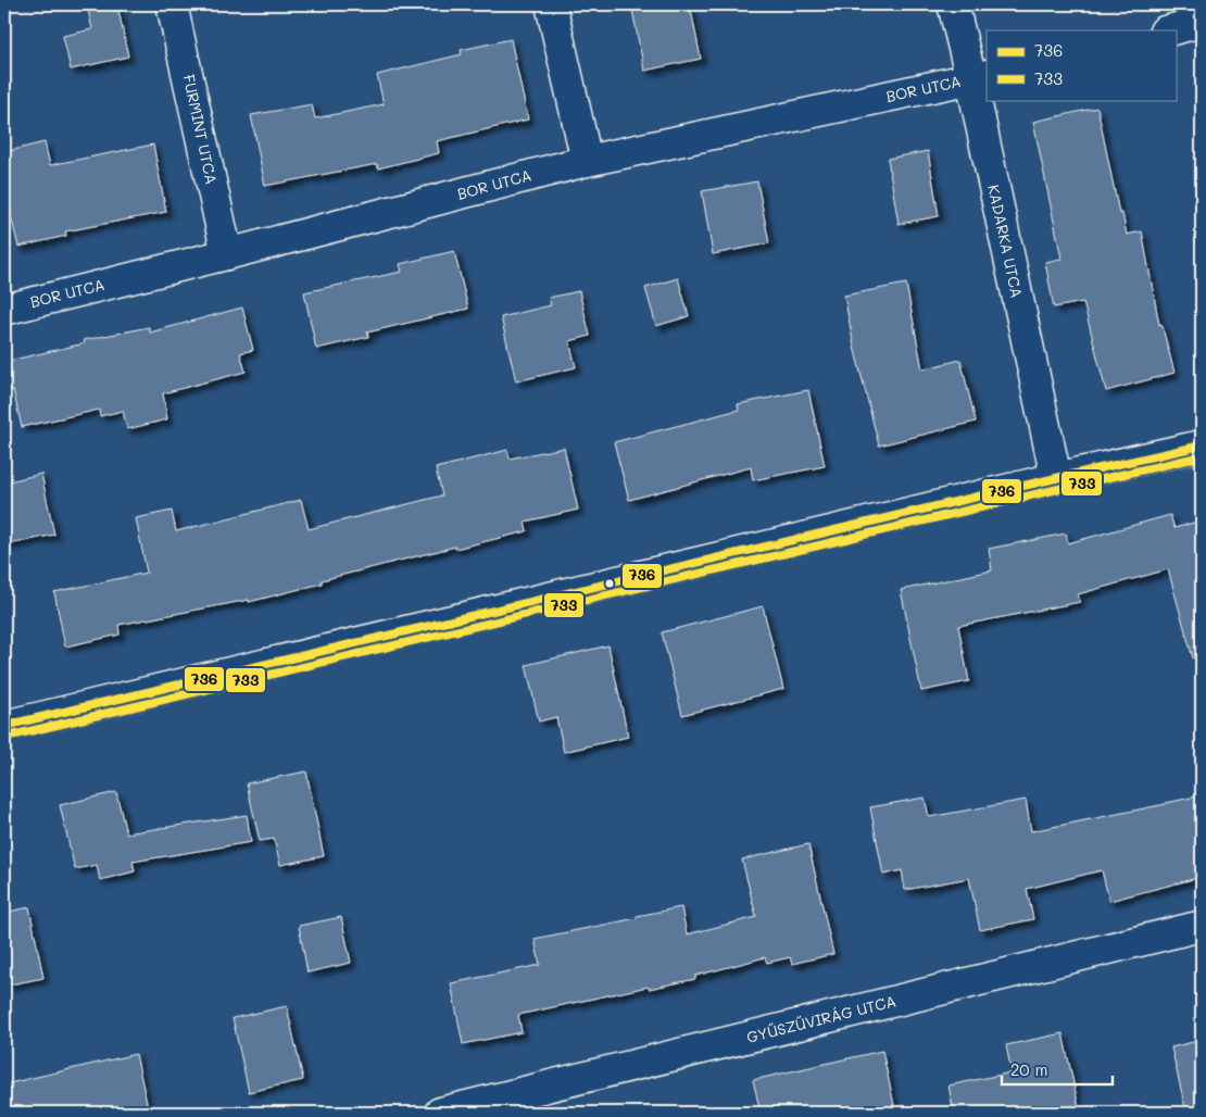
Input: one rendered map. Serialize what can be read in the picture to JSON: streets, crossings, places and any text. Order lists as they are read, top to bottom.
{
  "streets": {
    "street": [
      "BOR UTCA",
      "FURMINT UTCA",
      "KADARKA UTCA",
      "GYŰSZŰVIRÁG UTCA"
    ]
  },
  "crossings": [
    ["BOR UTCA", "FURMINT UTCA"],
    ["BOR UTCA", "KADARKA UTCA"]
  ],
  "lines": ["transit line 736", "transit line 733"],
  "legend": ["736", "733"],
  "scale_bar": "20 m"
}
